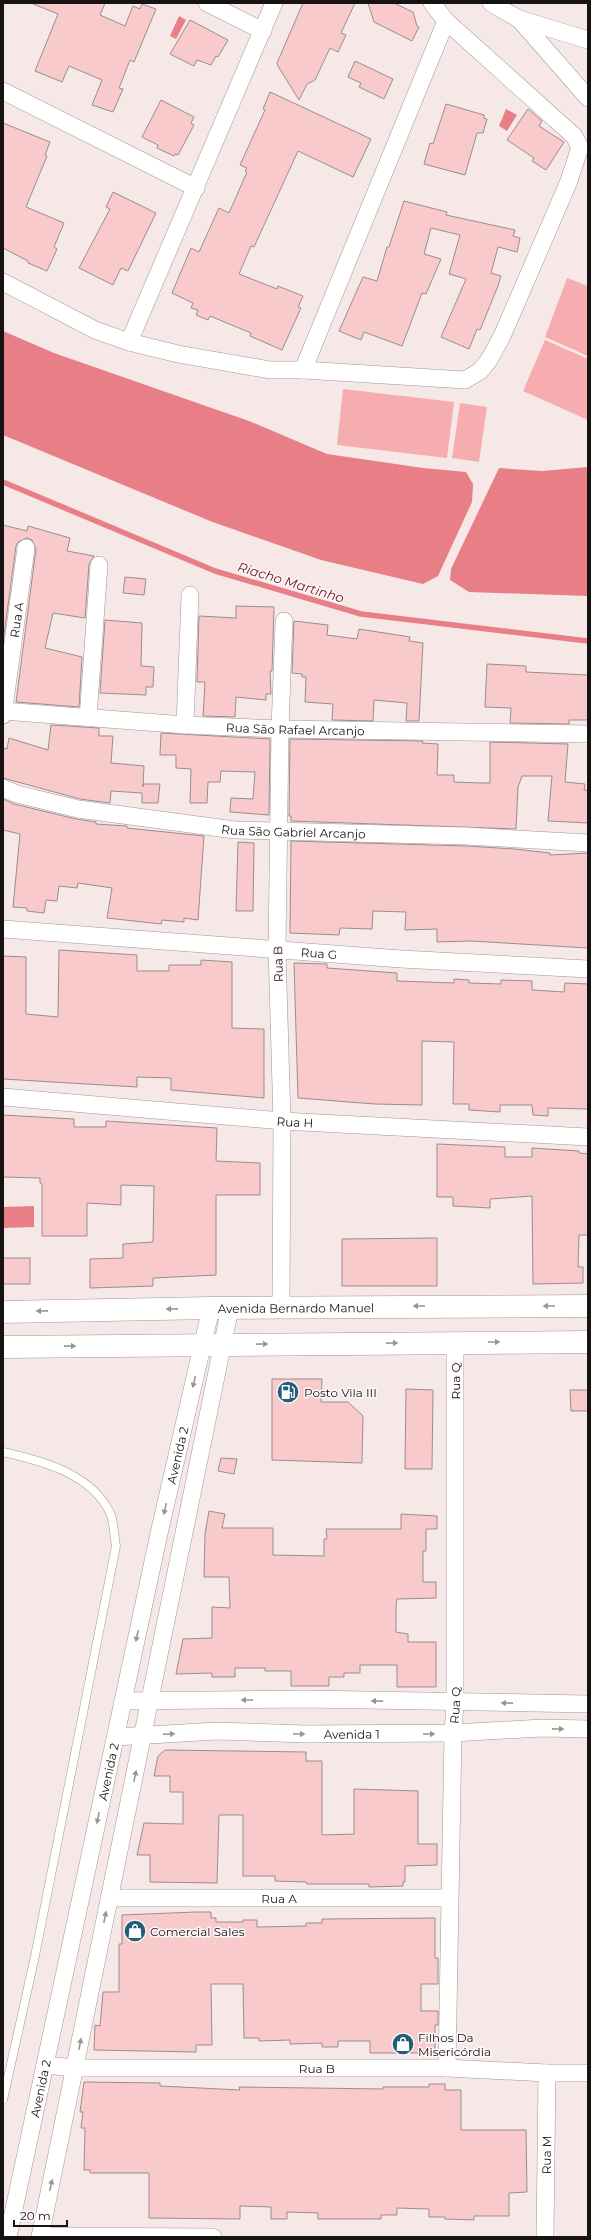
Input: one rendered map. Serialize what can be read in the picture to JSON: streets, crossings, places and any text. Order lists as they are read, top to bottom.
{
  "streets": {
    "main road": ["Avenida Bernardo Manuel"],
    "street": [
      "Rua A",
      "Rua São Rafael Arcanjo",
      "Rua São Gabriel Arcanjo",
      "Rua G",
      "Rua B",
      "Rua H",
      "Rua Q",
      "Avenida 2",
      "Avenida 1",
      "Rua M"
    ]
  },
  "crossings": [
    ["Rua A", "Rua São Rafael Arcanjo"],
    ["Rua A", "Rua Q"],
    ["Rua A", "Avenida 2"],
    ["Rua São Rafael Arcanjo", "Rua B"],
    ["Rua São Gabriel Arcanjo", "Rua B"],
    ["Rua G", "Rua B"],
    ["Rua B", "Rua H"],
    ["Rua B", "Avenida Bernardo Manuel"],
    ["Rua B", "Rua Q"],
    ["Rua B", "Avenida 2"],
    ["Rua B", "Rua M"],
    ["Avenida Bernardo Manuel", "Avenida 2"],
    ["Rua Q", "Avenida 1"],
    ["Avenida 2", "Avenida 1"]
  ],
  "water": ["Riacho Martinho"],
  "places": {
    "fuel station": ["Posto Vila III"],
    "shop": ["Comercial Sales", "Filhos Da Misericórdia"]
  },
  "scale_bar": "20 m"
}
